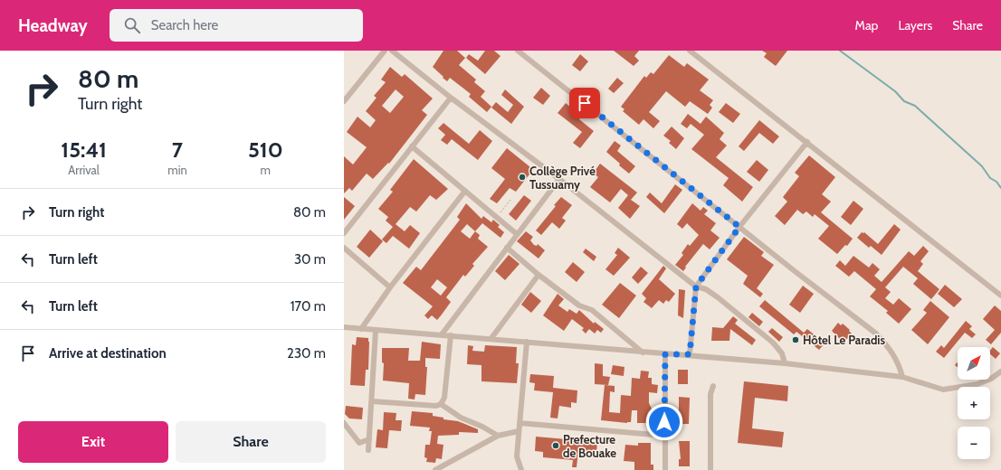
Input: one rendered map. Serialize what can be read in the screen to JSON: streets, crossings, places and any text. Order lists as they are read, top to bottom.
{
  "places": ["Collège Privé Tussuamy", "Hôtel Le Paradis", "Prefecture de Bouake"],
  "north": "top right",
  "page": {
    "header": "Headway",
    "search": "Search here",
    "nav": ["Map", "Layers", "Share"],
    "turn": ["80 m", "Turn right"],
    "eta": [
      "15:41",
      "Arrival",
      "7",
      "min",
      "510",
      "m"
    ],
    "list": [
      {
        "name": "Turn right",
        "value": "80 m"
      },
      {
        "name": "Turn left",
        "value": "30 m"
      },
      {
        "name": "Turn left",
        "value": "170 m"
      },
      {
        "name": "Arrive at destination",
        "value": "230 m"
      }
    ],
    "map_buttons": ["+", "−"],
    "buttons": ["Exit", "Share"]
  }
}
